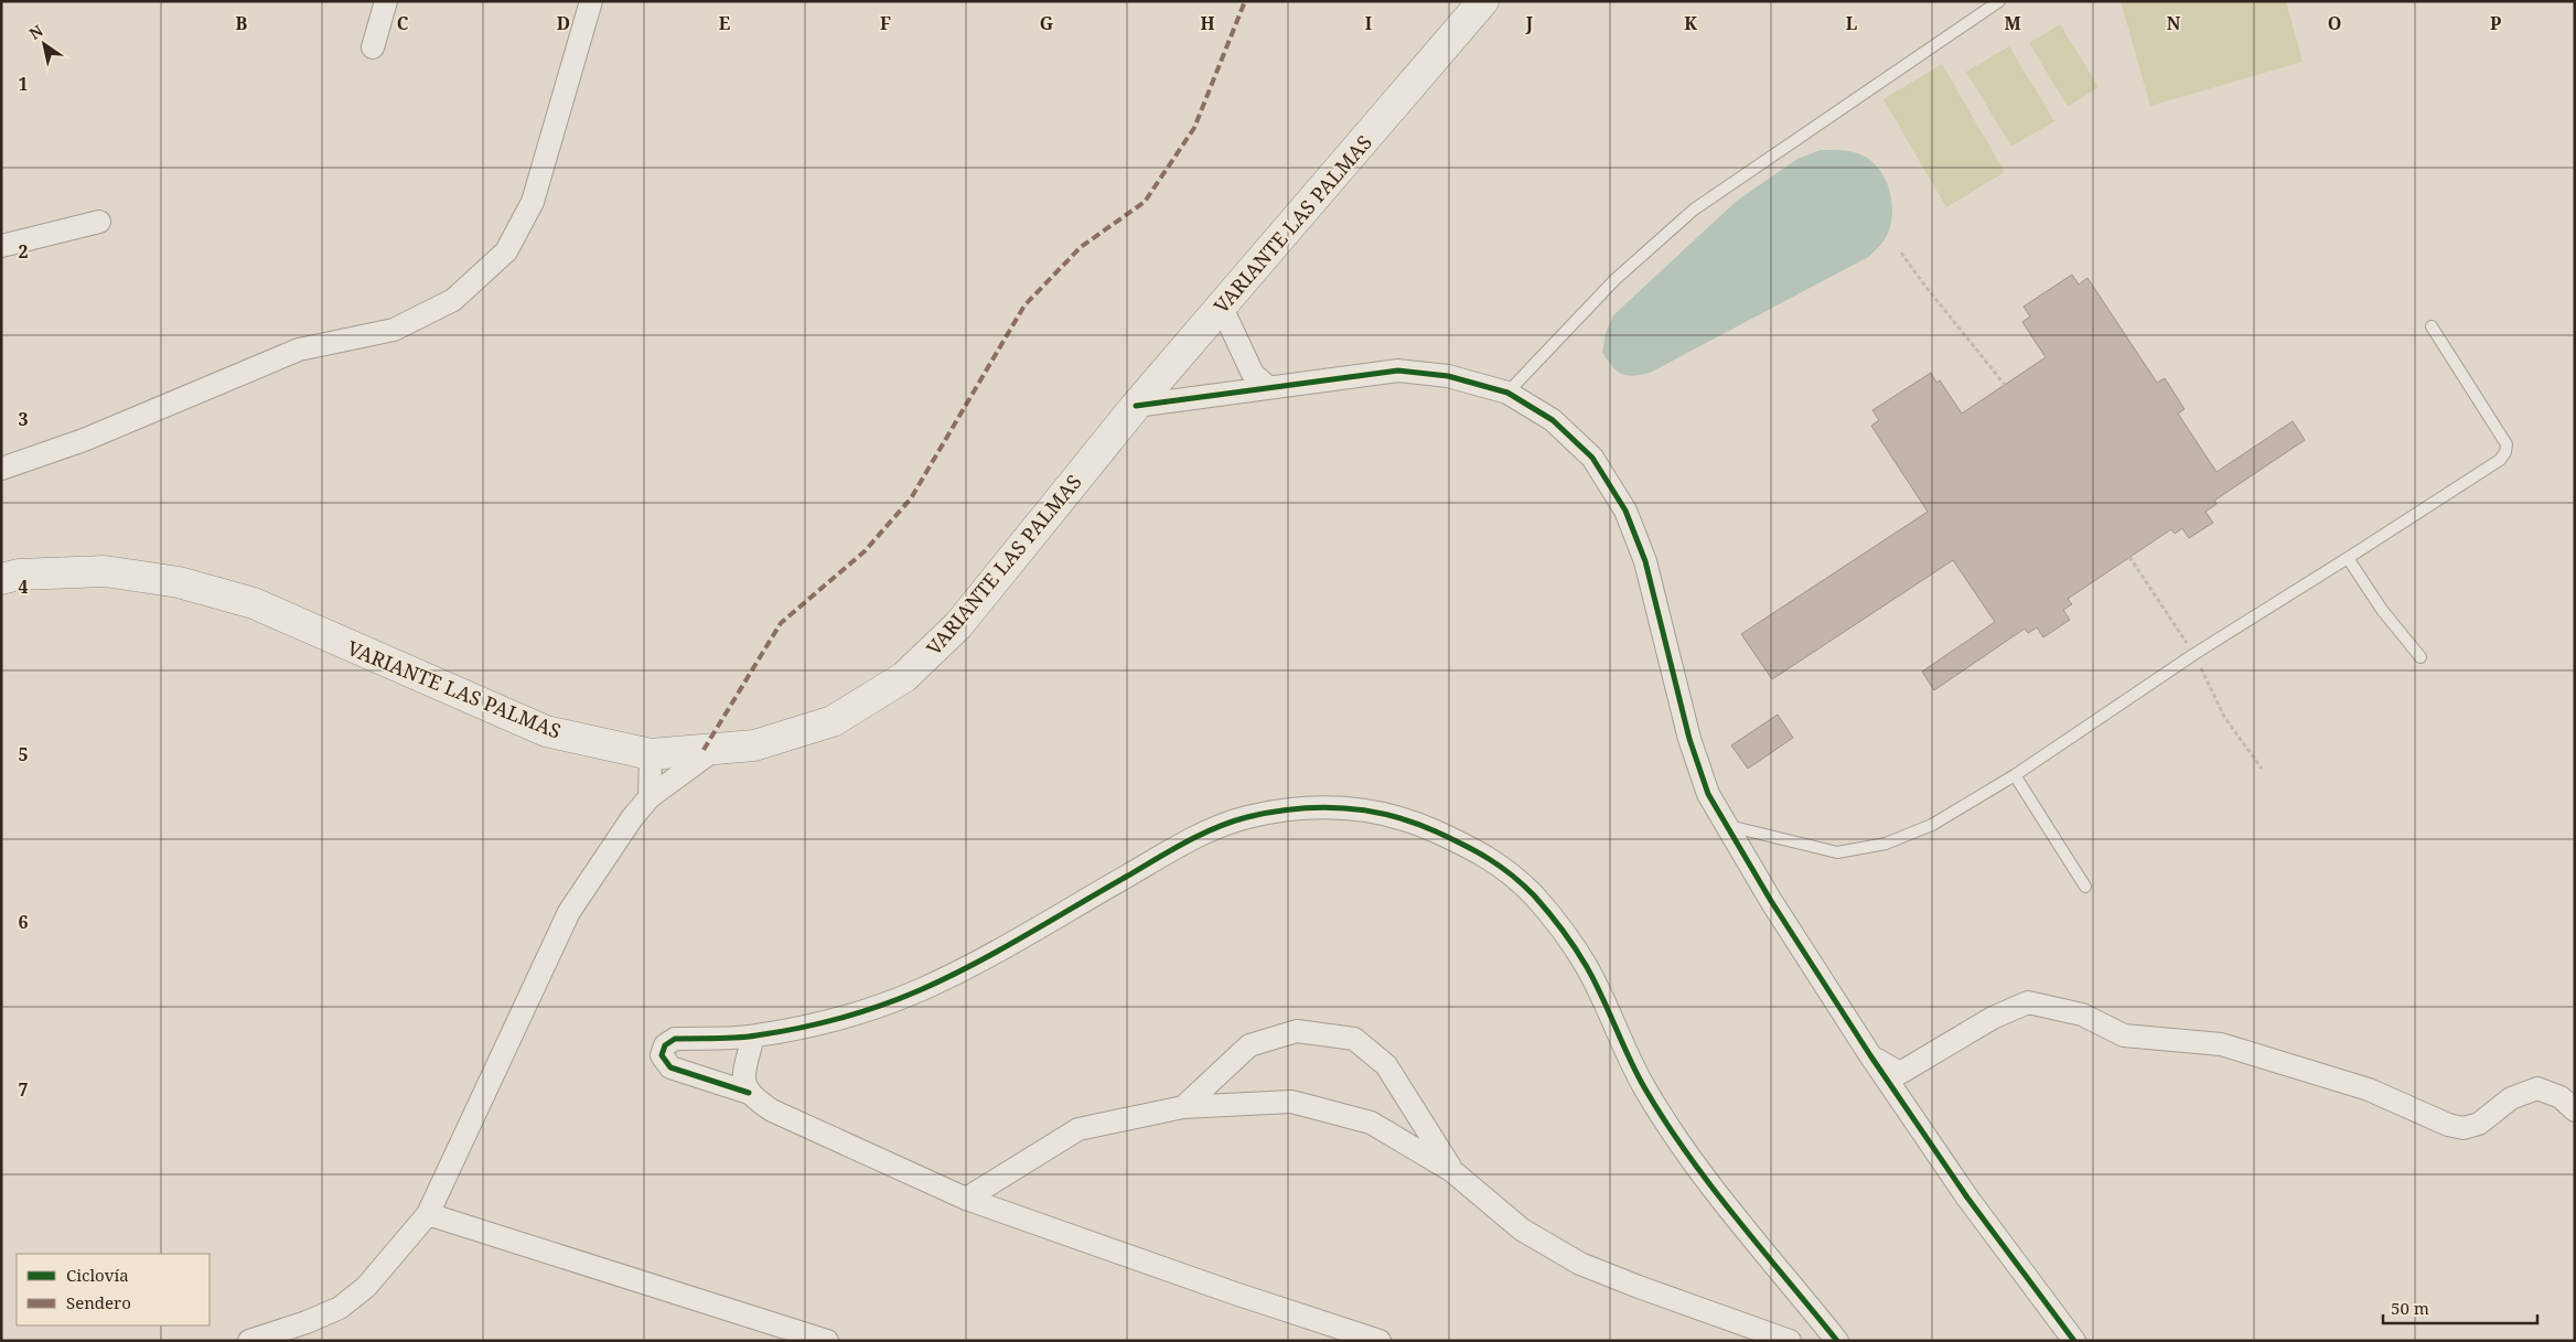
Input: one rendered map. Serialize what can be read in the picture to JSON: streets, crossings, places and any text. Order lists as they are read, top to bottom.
{
  "streets": {
    "main road": ["VARIANTE LAS PALMAS"]
  },
  "legend": ["Ciclovía", "Sendero"],
  "scale_bar": "50 m",
  "north": "top left",
  "grid": {
    "columns": [
      "B",
      "C",
      "D",
      "E",
      "F",
      "G",
      "H",
      "I",
      "J",
      "K",
      "L",
      "M",
      "N",
      "O",
      "P"
    ],
    "rows": [
      "1",
      "2",
      "3",
      "4",
      "5",
      "6",
      "7"
    ]
  }
}
